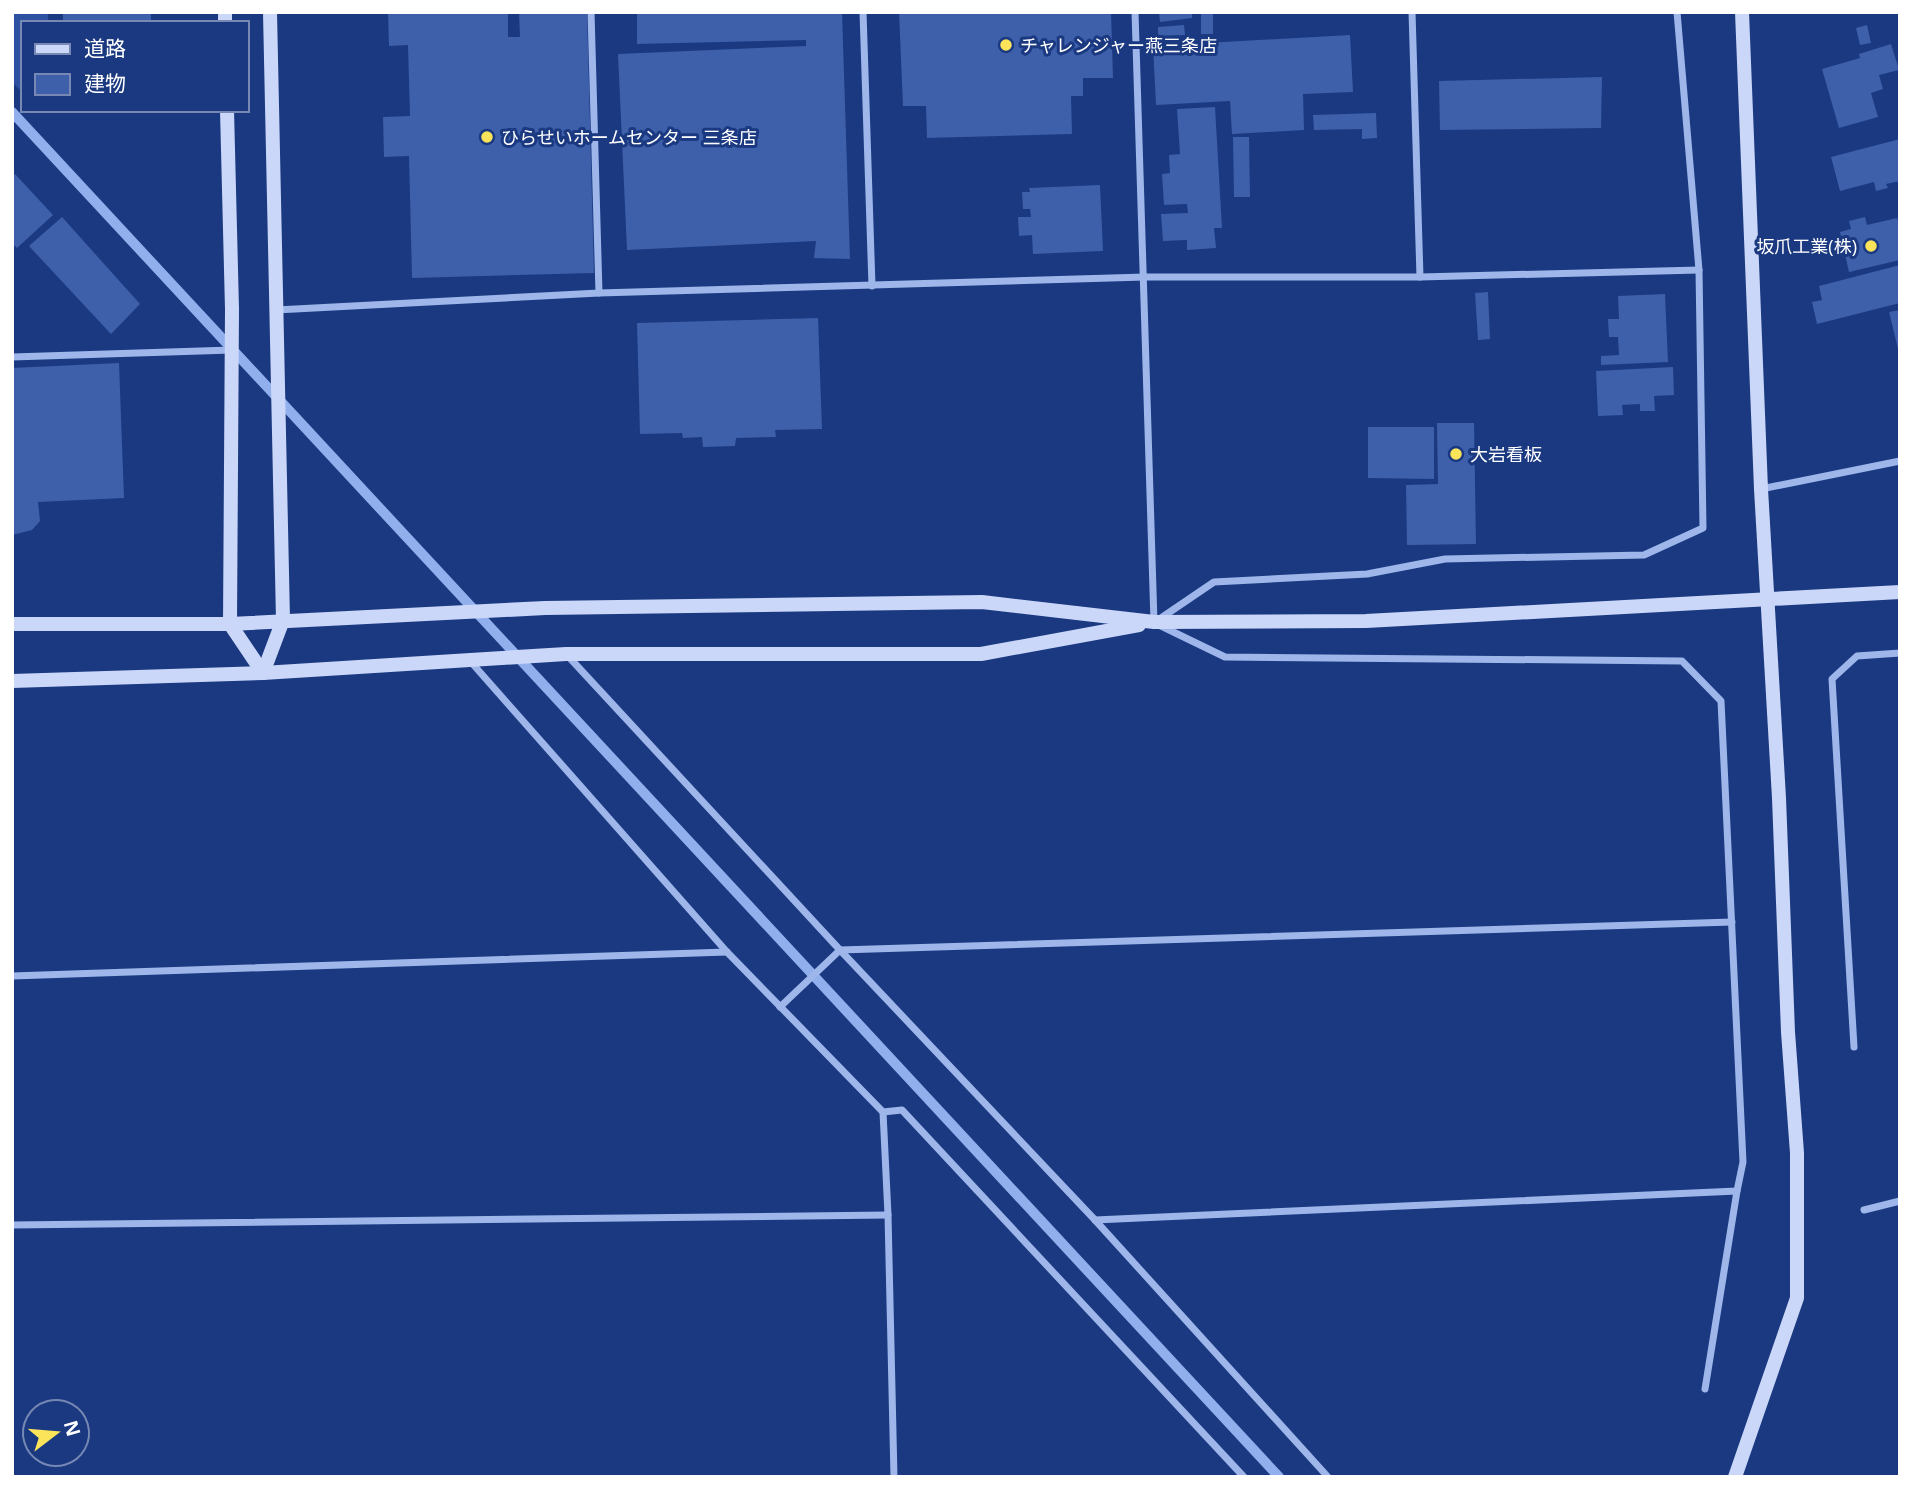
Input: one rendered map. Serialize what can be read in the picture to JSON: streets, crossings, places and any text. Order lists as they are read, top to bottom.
{
  "places": [
    "チャレンジャー燕三条店",
    "ひらせいホームセンター 三条店",
    "坂爪工業(株)",
    "大岩看板"
  ],
  "legend": ["道路", "建物"],
  "north": "right"
}
